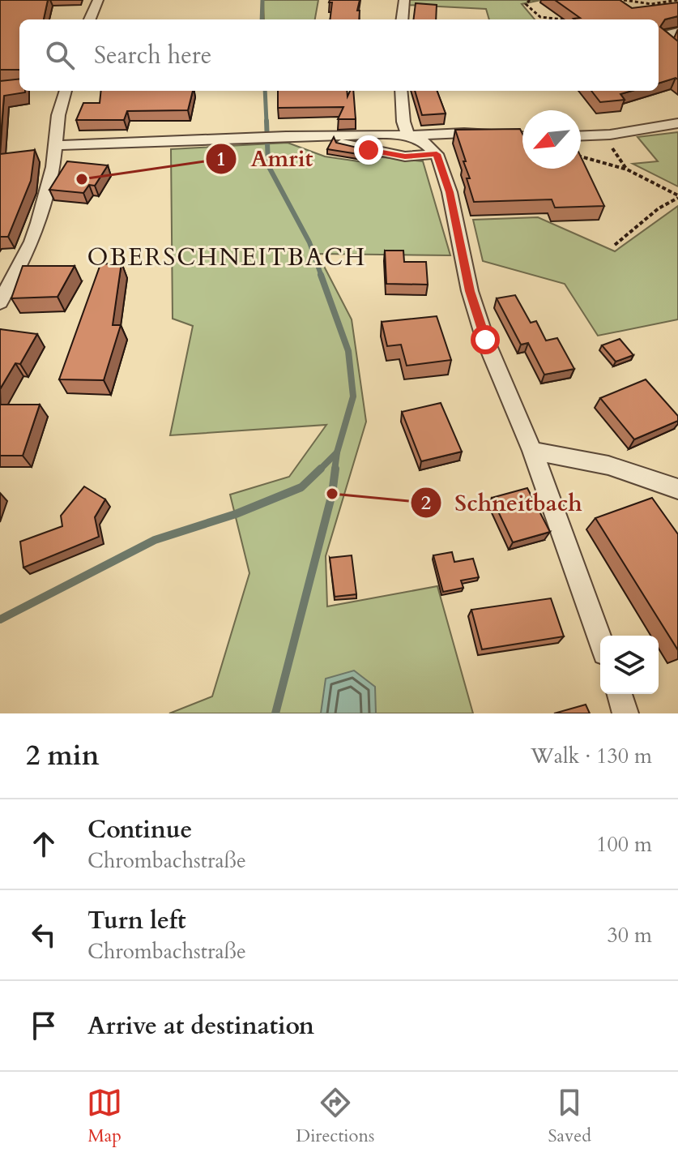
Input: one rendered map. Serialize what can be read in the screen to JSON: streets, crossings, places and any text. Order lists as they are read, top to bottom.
{
  "districts": ["OBERSCHNEITBACH"],
  "places": ["Amrit", "Schneitbach"],
  "north": "bottom left",
  "page": {
    "search": "Search here",
    "heading": ["2 min", "Walk · 130 m"],
    "list": [
      ["Continue", "Chrombachstraße", "100 m"],
      ["Turn left", "Chrombachstraße", "30 m"],
      "Arrive at destination"
    ],
    "nav": ["Map", "Directions", "Saved"]
  }
}
